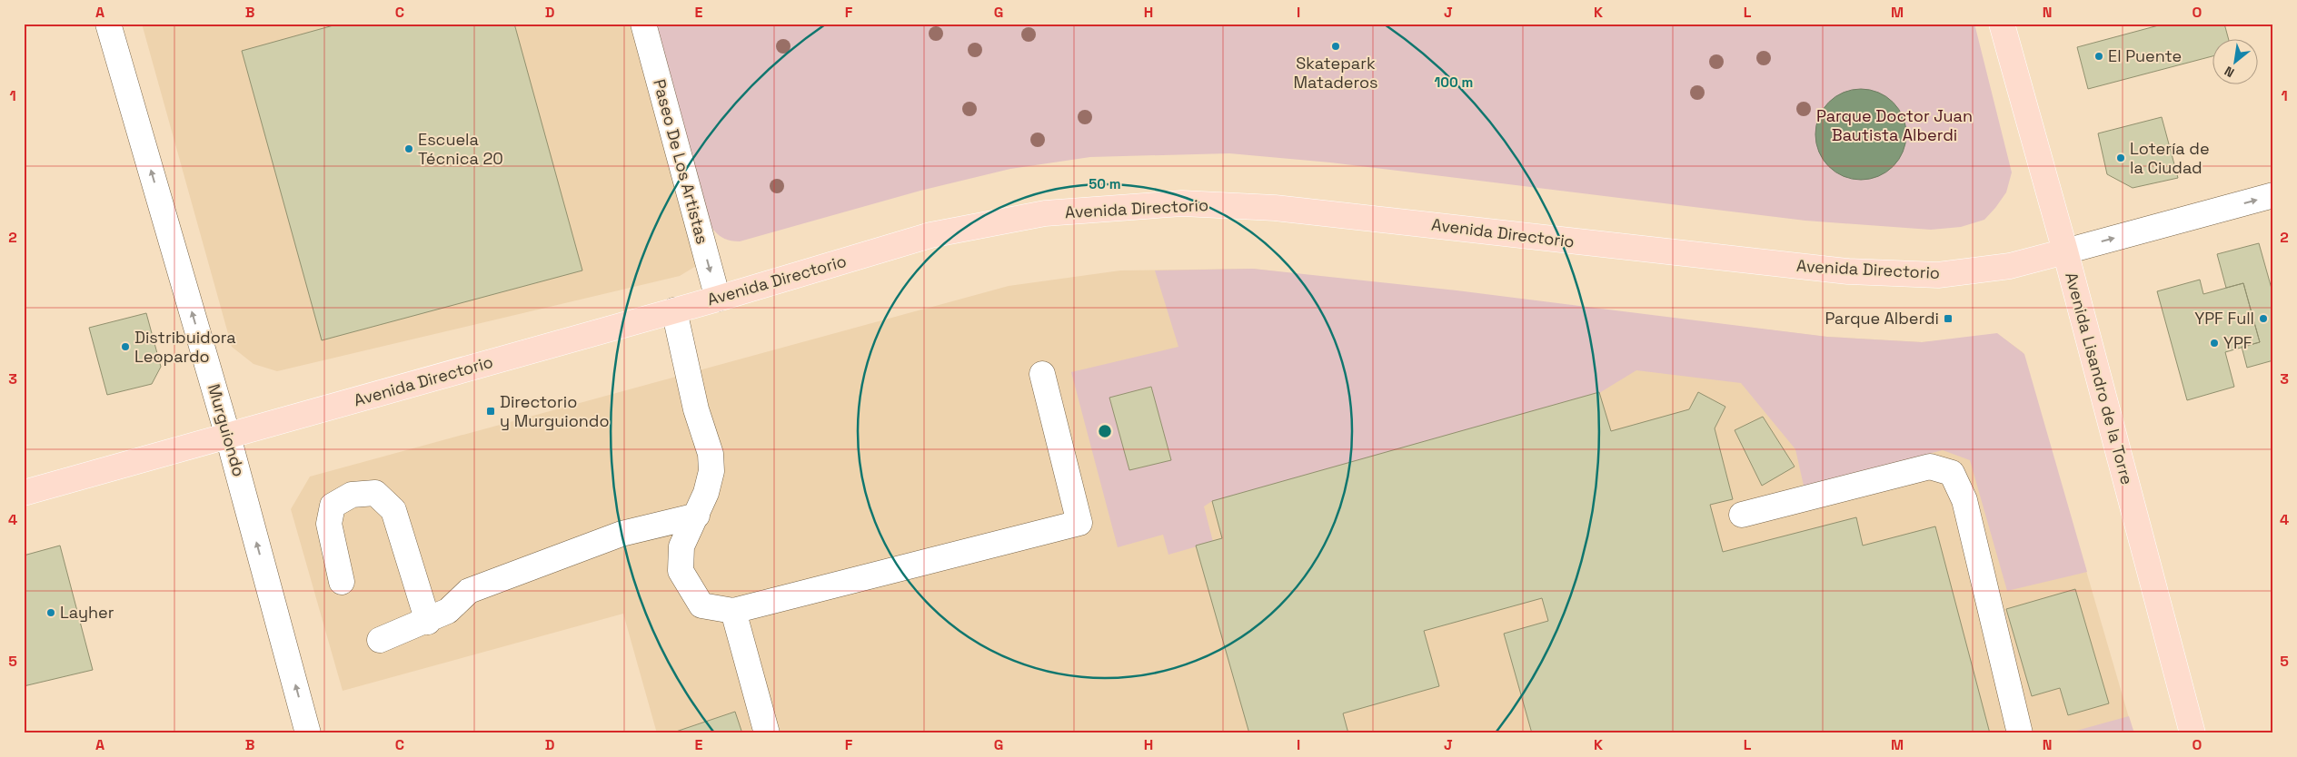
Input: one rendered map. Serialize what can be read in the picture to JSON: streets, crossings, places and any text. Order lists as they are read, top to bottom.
{
  "streets": {
    "main road": ["Avenida Directorio", "Avenida Lisandro de la Torre"],
    "street": ["Paseo De Los Artistas", "Murguiondo"]
  },
  "crossings": [
    ["Paseo De Los Artistas", "Avenida Directorio"],
    ["Avenida Directorio", "Avenida Lisandro de la Torre"],
    ["Avenida Directorio", "Murguiondo"]
  ],
  "one_way": ["Paseo De Los Artistas", "Murguiondo"],
  "parks": ["Parque Doctor Juan Bautista Alberdi"],
  "places": {
    "other": [
      "Skatepark Mataderos",
      "El Puente",
      "Escuela Técnica 20",
      "Lotería de la Ciudad",
      "YPF Full",
      "YPF",
      "Distribuidora Leopardo",
      "Layher"
    ],
    "transit": ["Parque Alberdi", "Directorio y Murguiondo"]
  },
  "north": "bottom left",
  "grid": {
    "columns": [
      "A",
      "B",
      "C",
      "D",
      "E",
      "F",
      "G",
      "H",
      "I",
      "J",
      "K",
      "L",
      "M",
      "N",
      "O"
    ],
    "rows": [
      "1",
      "2",
      "3",
      "4",
      "5"
    ]
  },
  "rings": ["100 m", "50 m"]
}
